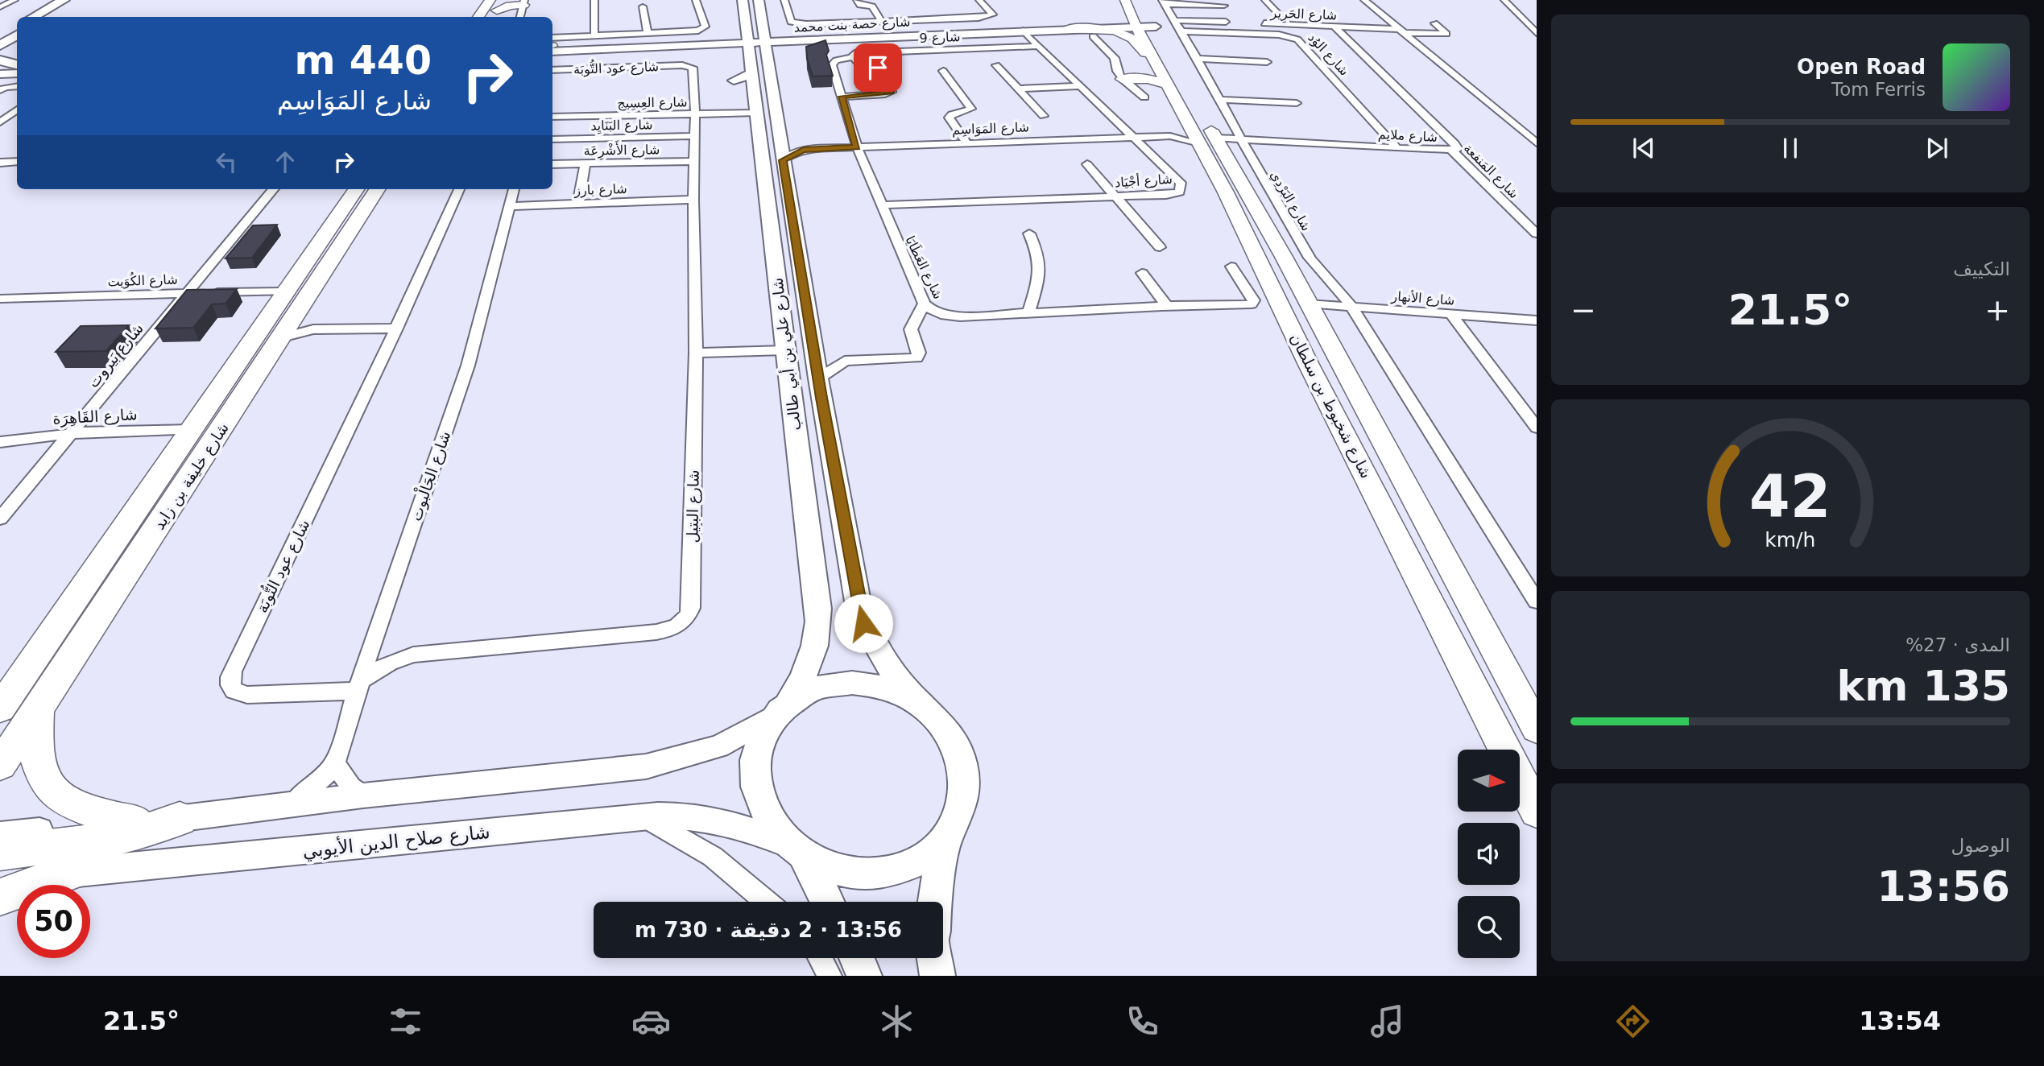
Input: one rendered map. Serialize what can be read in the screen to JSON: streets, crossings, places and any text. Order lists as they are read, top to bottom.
{
  "streets": {
    "main road": [
      "شارع حصة بنت محمد",
      "شارع علي بن أبي طالب",
      "شارع شخبوط بن سلطان",
      "شارع خليفة بن زايد"
    ],
    "street": [
      "شارع الحَرِير",
      "شارع 9",
      "شارع الوُد",
      "شارع عود التُّوبَة",
      "شارع العِسِيج",
      "شارع البَنَايِد",
      "شارع المَوَاسِم",
      "شارع ملايم",
      "شارع الأَشْرِعَة",
      "شارع المَنفعة",
      "شارع أجْيَاد",
      "شارع بارز",
      "شارع البَرْدِي",
      "شارع العَطَايَا",
      "شارع الكُوَيت",
      "شارع الأنهار",
      "شارع بَيروت",
      "شارع القَاهِرَة",
      "شارع الجَالْبوت",
      "شارع البتيل",
      "شارع صلاح الدين الأيوبي"
    ]
  },
  "crossings": [
    ["شارع الحَرِير", "شارع ملايم"],
    ["شارع حصة بنت محمد", "شارع أجْيَاد"],
    ["شارع حصة بنت محمد", "شارع البَرْدِي"],
    ["شارع حصة بنت محمد", "شارع علي بن أبي طالب"],
    ["شارع حصة بنت محمد", "شارع شخبوط بن سلطان"],
    ["شارع 9", "شارع أجْيَاد"],
    ["شارع 9", "شارع العَطَايَا"],
    ["شارع الوُد", "شارع ملايم"],
    ["شارع الوُد", "شارع البَرْدِي"],
    ["شارع عود التُّوبَة", "شارع الجَالْبوت"],
    ["شارع عود التُّوبَة", "شارع البتيل"],
    ["شارع العِسِيج", "شارع علي بن أبي طالب"],
    ["شارع العِسِيج", "شارع البتيل"],
    ["شارع البَنَايِد", "شارع البتيل"],
    ["شارع المَوَاسِم", "شارع ملايم"],
    ["شارع المَوَاسِم", "شارع أجْيَاد"],
    ["شارع المَوَاسِم", "شارع العَطَايَا"],
    ["شارع المَوَاسِم", "شارع علي بن أبي طالب"],
    ["شارع المَوَاسِم", "شارع شخبوط بن سلطان"],
    ["شارع ملايم", "شارع المَنفعة"],
    ["شارع ملايم", "شارع البَرْدِي"],
    ["شارع ملايم", "شارع شخبوط بن سلطان"],
    ["شارع الأَشْرِعَة", "شارع البتيل"],
    ["شارع أجْيَاد", "شارع العَطَايَا"],
    ["شارع بارز", "شارع الجَالْبوت"],
    ["شارع بارز", "شارع البتيل"],
    ["شارع البَرْدِي", "شارع الأنهار"],
    ["شارع البَرْدِي", "شارع شخبوط بن سلطان"],
    ["شارع الكُوَيت", "شارع بَيروت"],
    ["شارع الكُوَيت", "شارع خليفة بن زايد"],
    ["شارع الأنهار", "شارع شخبوط بن سلطان"],
    ["شارع علي بن أبي طالب", "شارع صلاح الدين الأيوبي"],
    ["شارع بَيروت", "شارع القَاهِرَة"],
    ["شارع القَاهِرَة", "شارع خليفة بن زايد"],
    ["شارع الجَالْبوت", "شارع البتيل"]
  ],
  "north": "right",
  "page": {
    "turn": ["440 m", "شارع المَوَاسِم"],
    "song": ["Open Road", "Tom Ferris"],
    "tile": [
      "التكييف",
      ["المدى · 27%", "135 km"],
      ["الوصول", "13:56"]
    ],
    "heat": ["−", "21.5°", "+"],
    "limit": "50",
    "trip": "13:56 · 2 دقيقة · 730 m",
    "tabs": ["13:54", "21.5°"],
    "gauge": ["42", "km/h"]
  }
}
